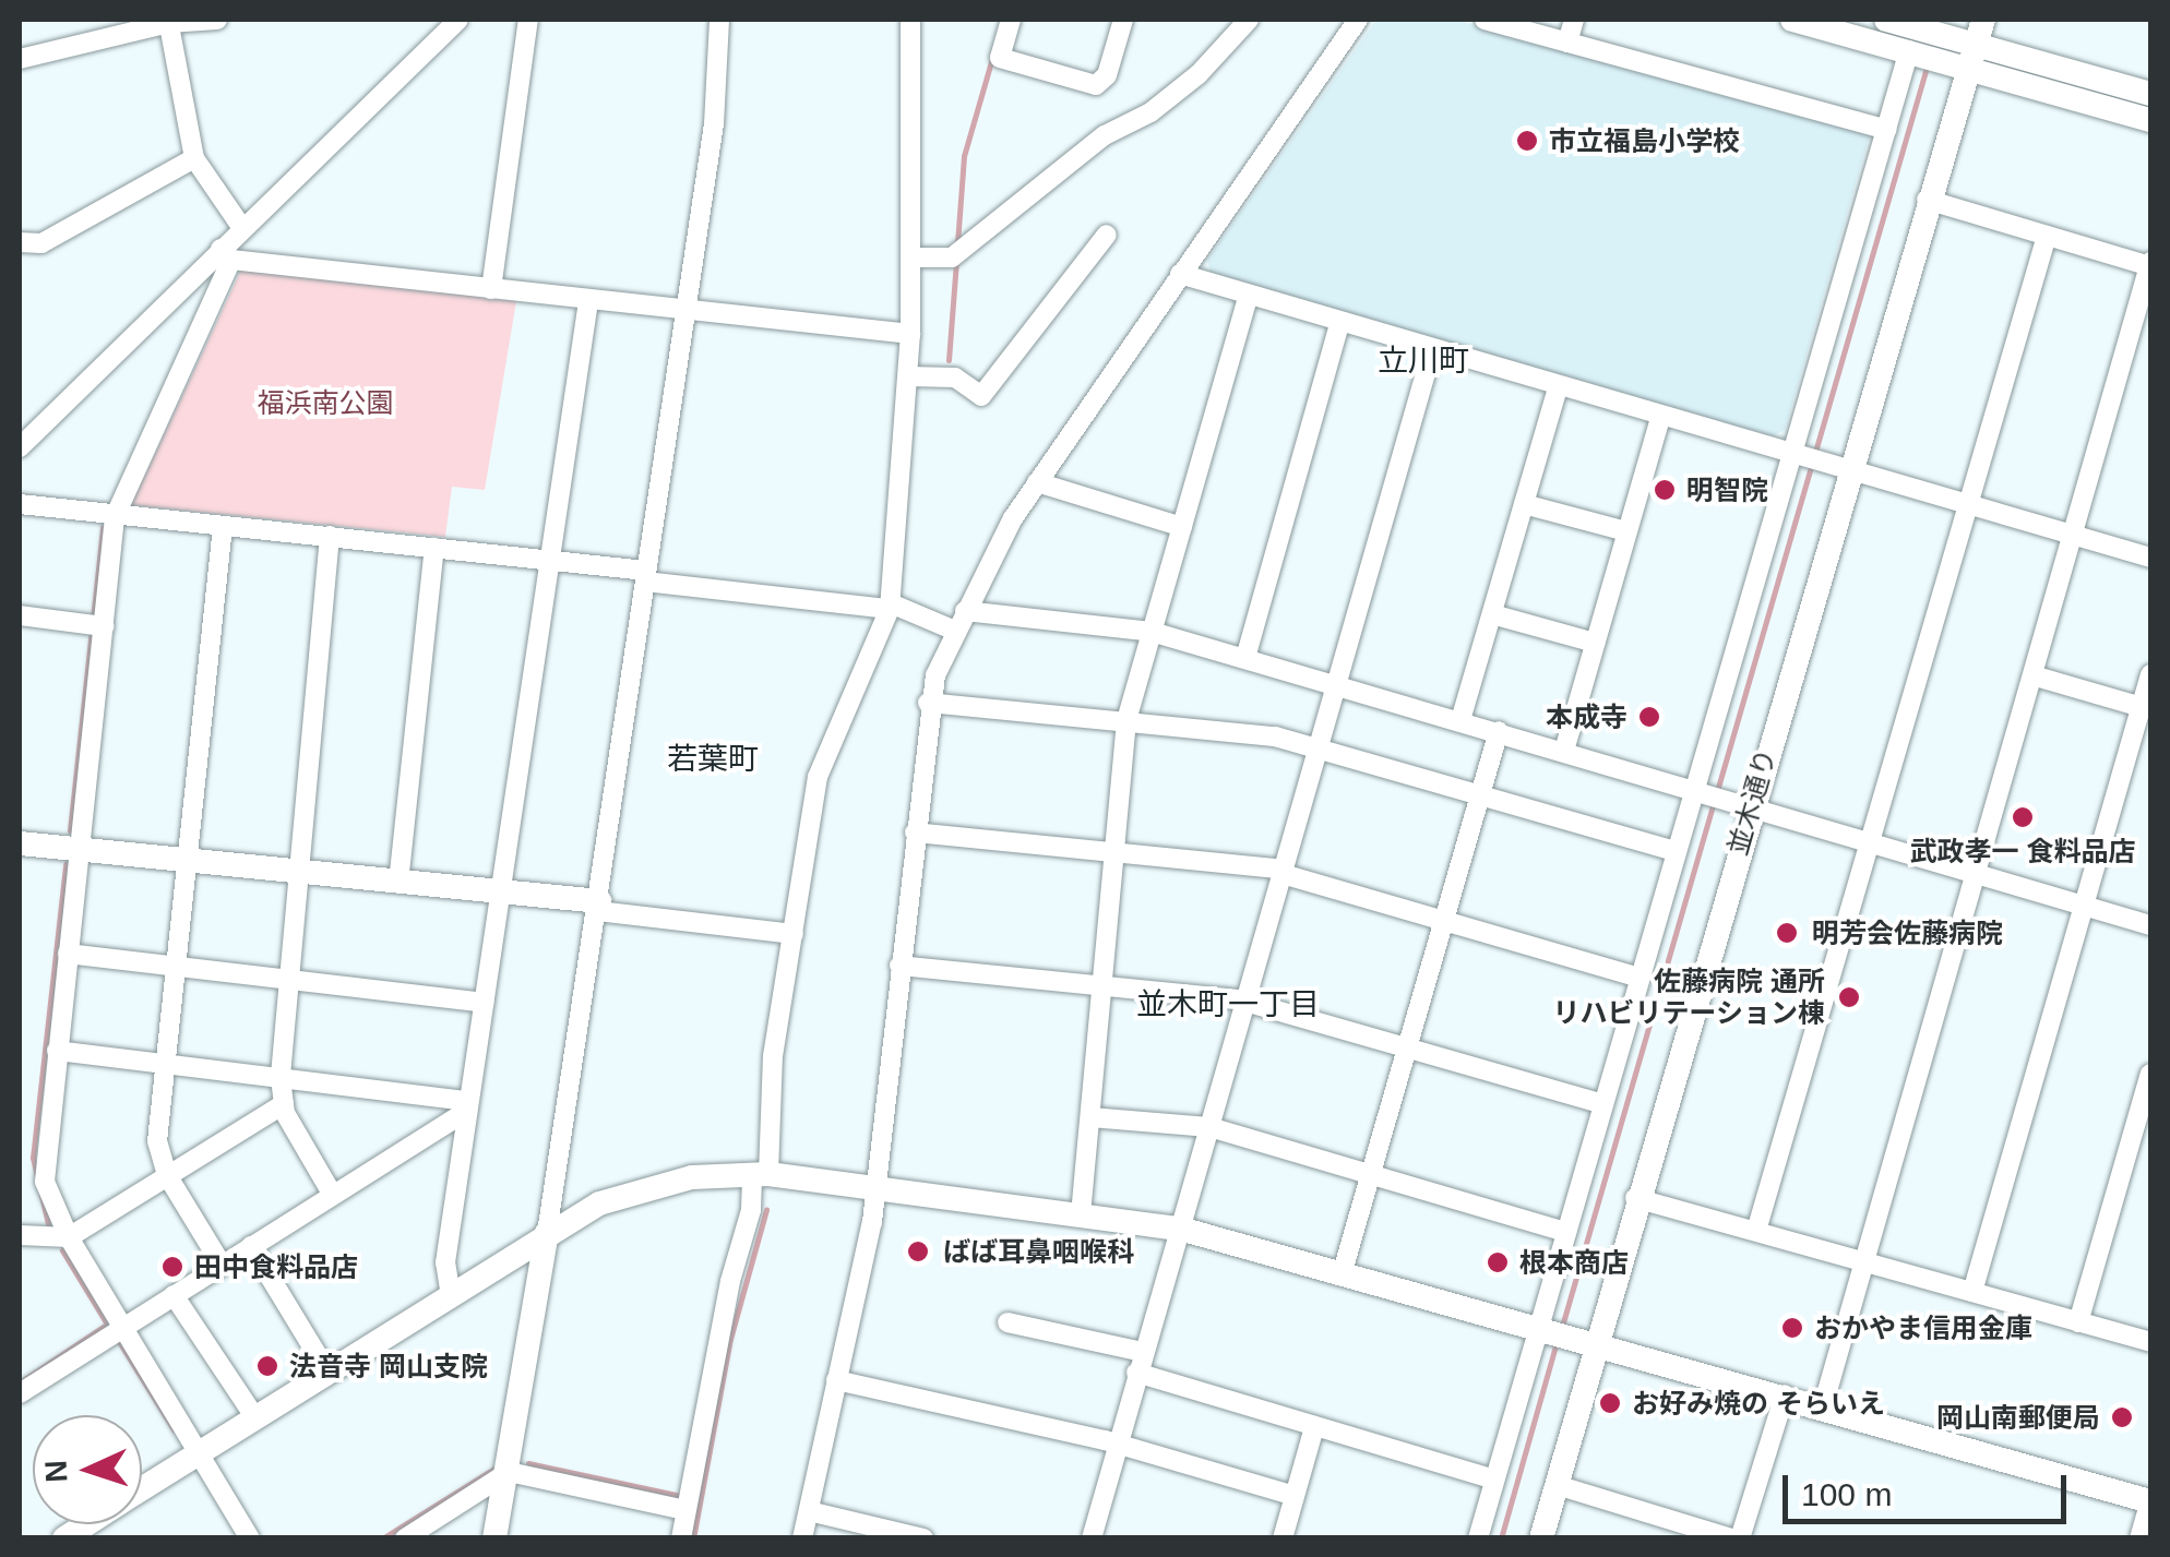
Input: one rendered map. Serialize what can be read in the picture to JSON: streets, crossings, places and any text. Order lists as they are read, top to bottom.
{
  "streets": {
    "street": ["並木通り"]
  },
  "districts": ["立川町", "若葉町", "並木町一丁目"],
  "parks": ["福浜南公園"],
  "places": [
    "市立福島小学校",
    "明智院",
    "本成寺",
    "武政孝一 食料品店",
    "明芳会佐藤病院",
    "佐藤病院 通所 リハビリテーション棟",
    "ばば耳鼻咽喉科",
    "根本商店",
    "田中食料品店",
    "おかやま信用金庫",
    "法音寺 岡山支院",
    "お好み焼の そらいえ",
    "岡山南郵便局"
  ],
  "scale_bar": "100 m",
  "north": "left"
}
